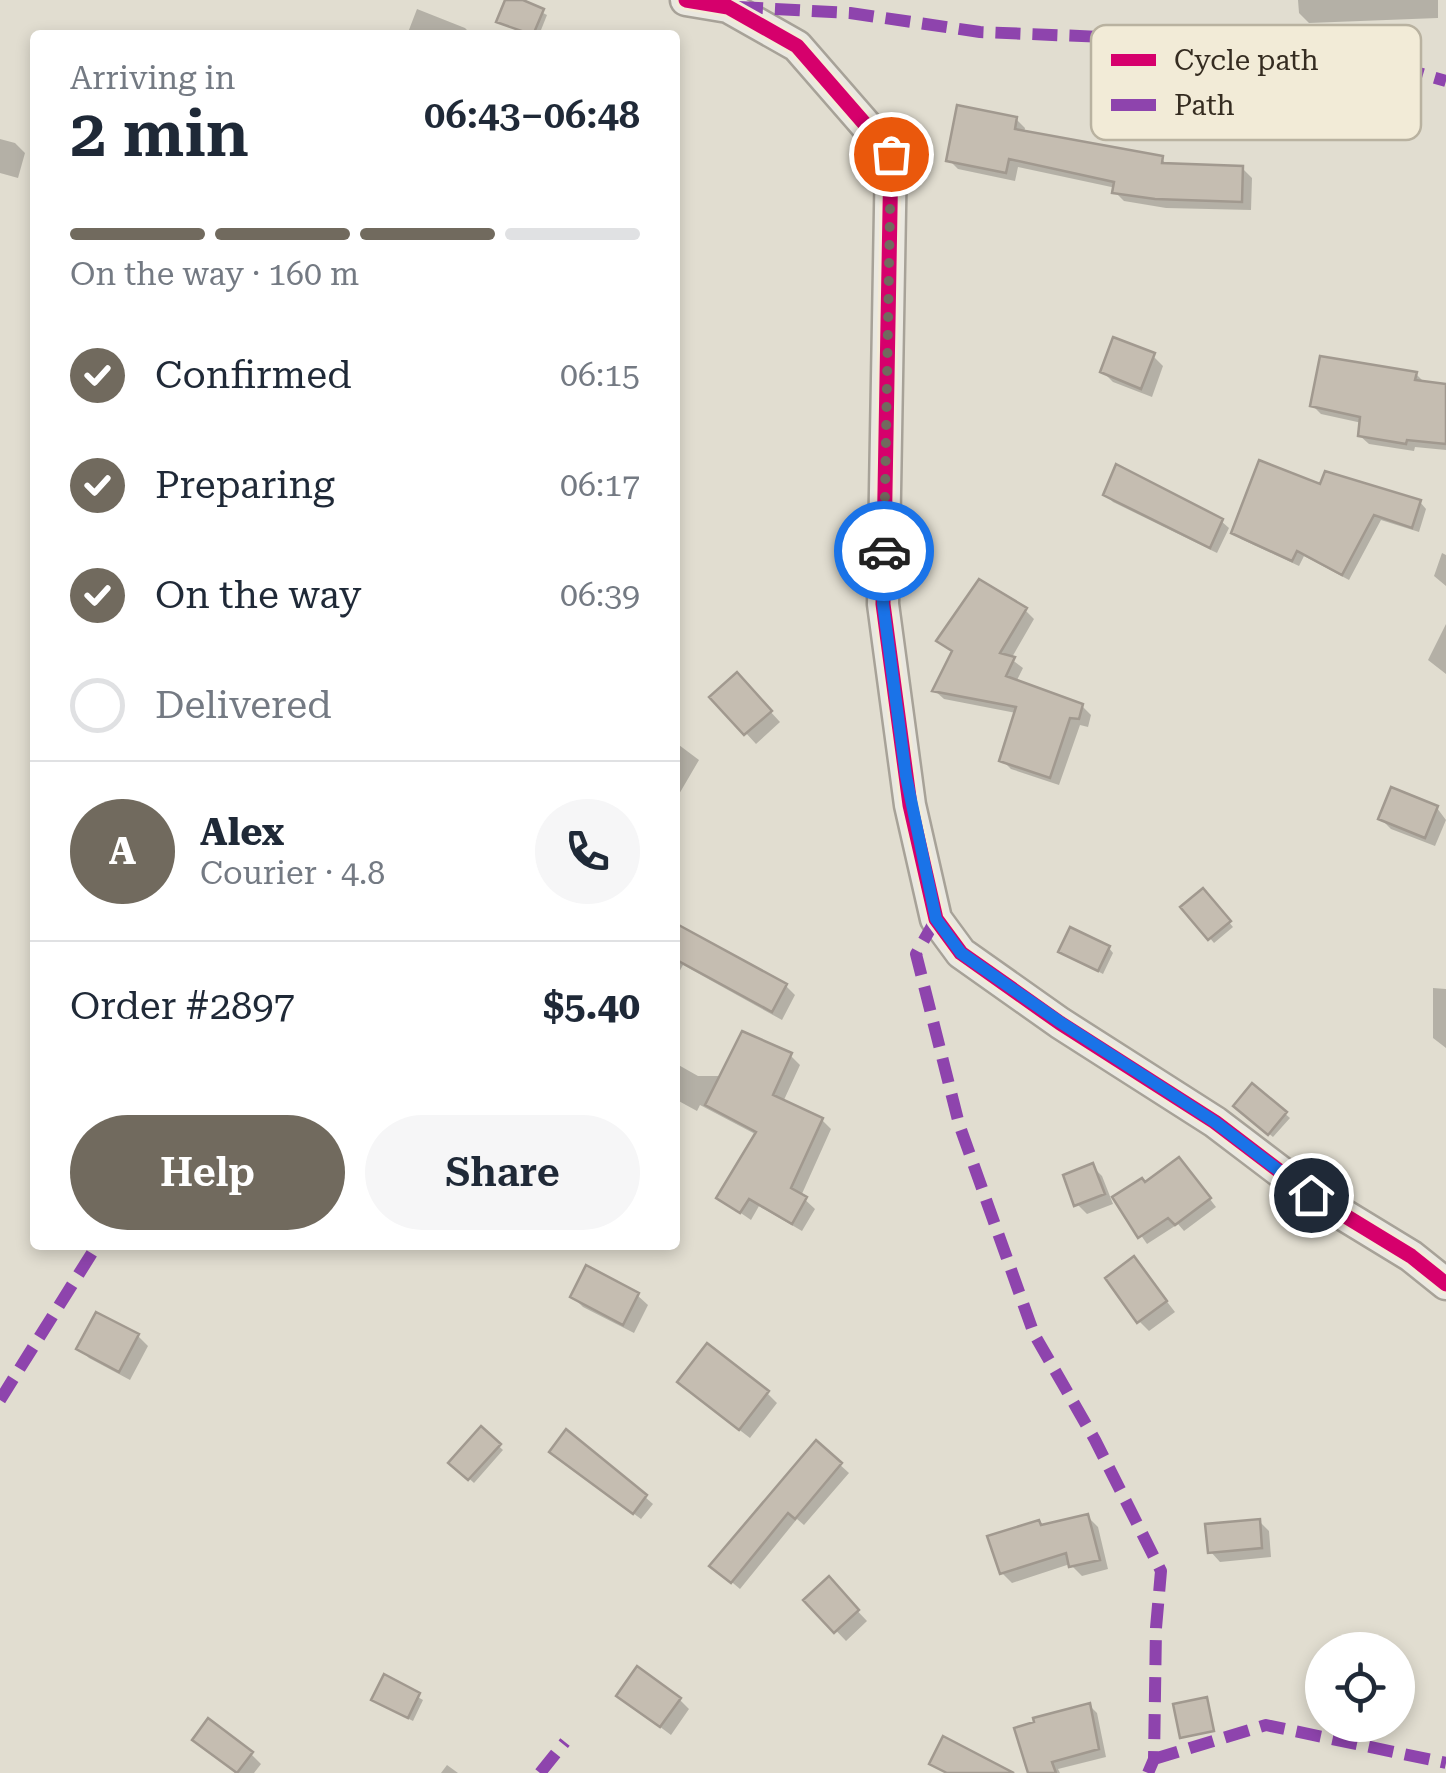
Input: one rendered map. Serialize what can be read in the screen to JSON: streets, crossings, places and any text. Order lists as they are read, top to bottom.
{
  "legend": ["Cycle path", "Path"],
  "page": {
    "heading": ["2 min", "Arriving in", "06:43–06:48"],
    "panel": [
      "Alex",
      "Courier · 4.8",
      "Order #2897",
      "$5.40"
    ],
    "bar": "On the way · 160 m",
    "list": [
      ["Confirmed", "06:15"],
      ["Preparing", "06:17"],
      ["On the way", "06:39"],
      "Delivered"
    ],
    "round": "A",
    "buttons": ["Help", "Share"]
  }
}
